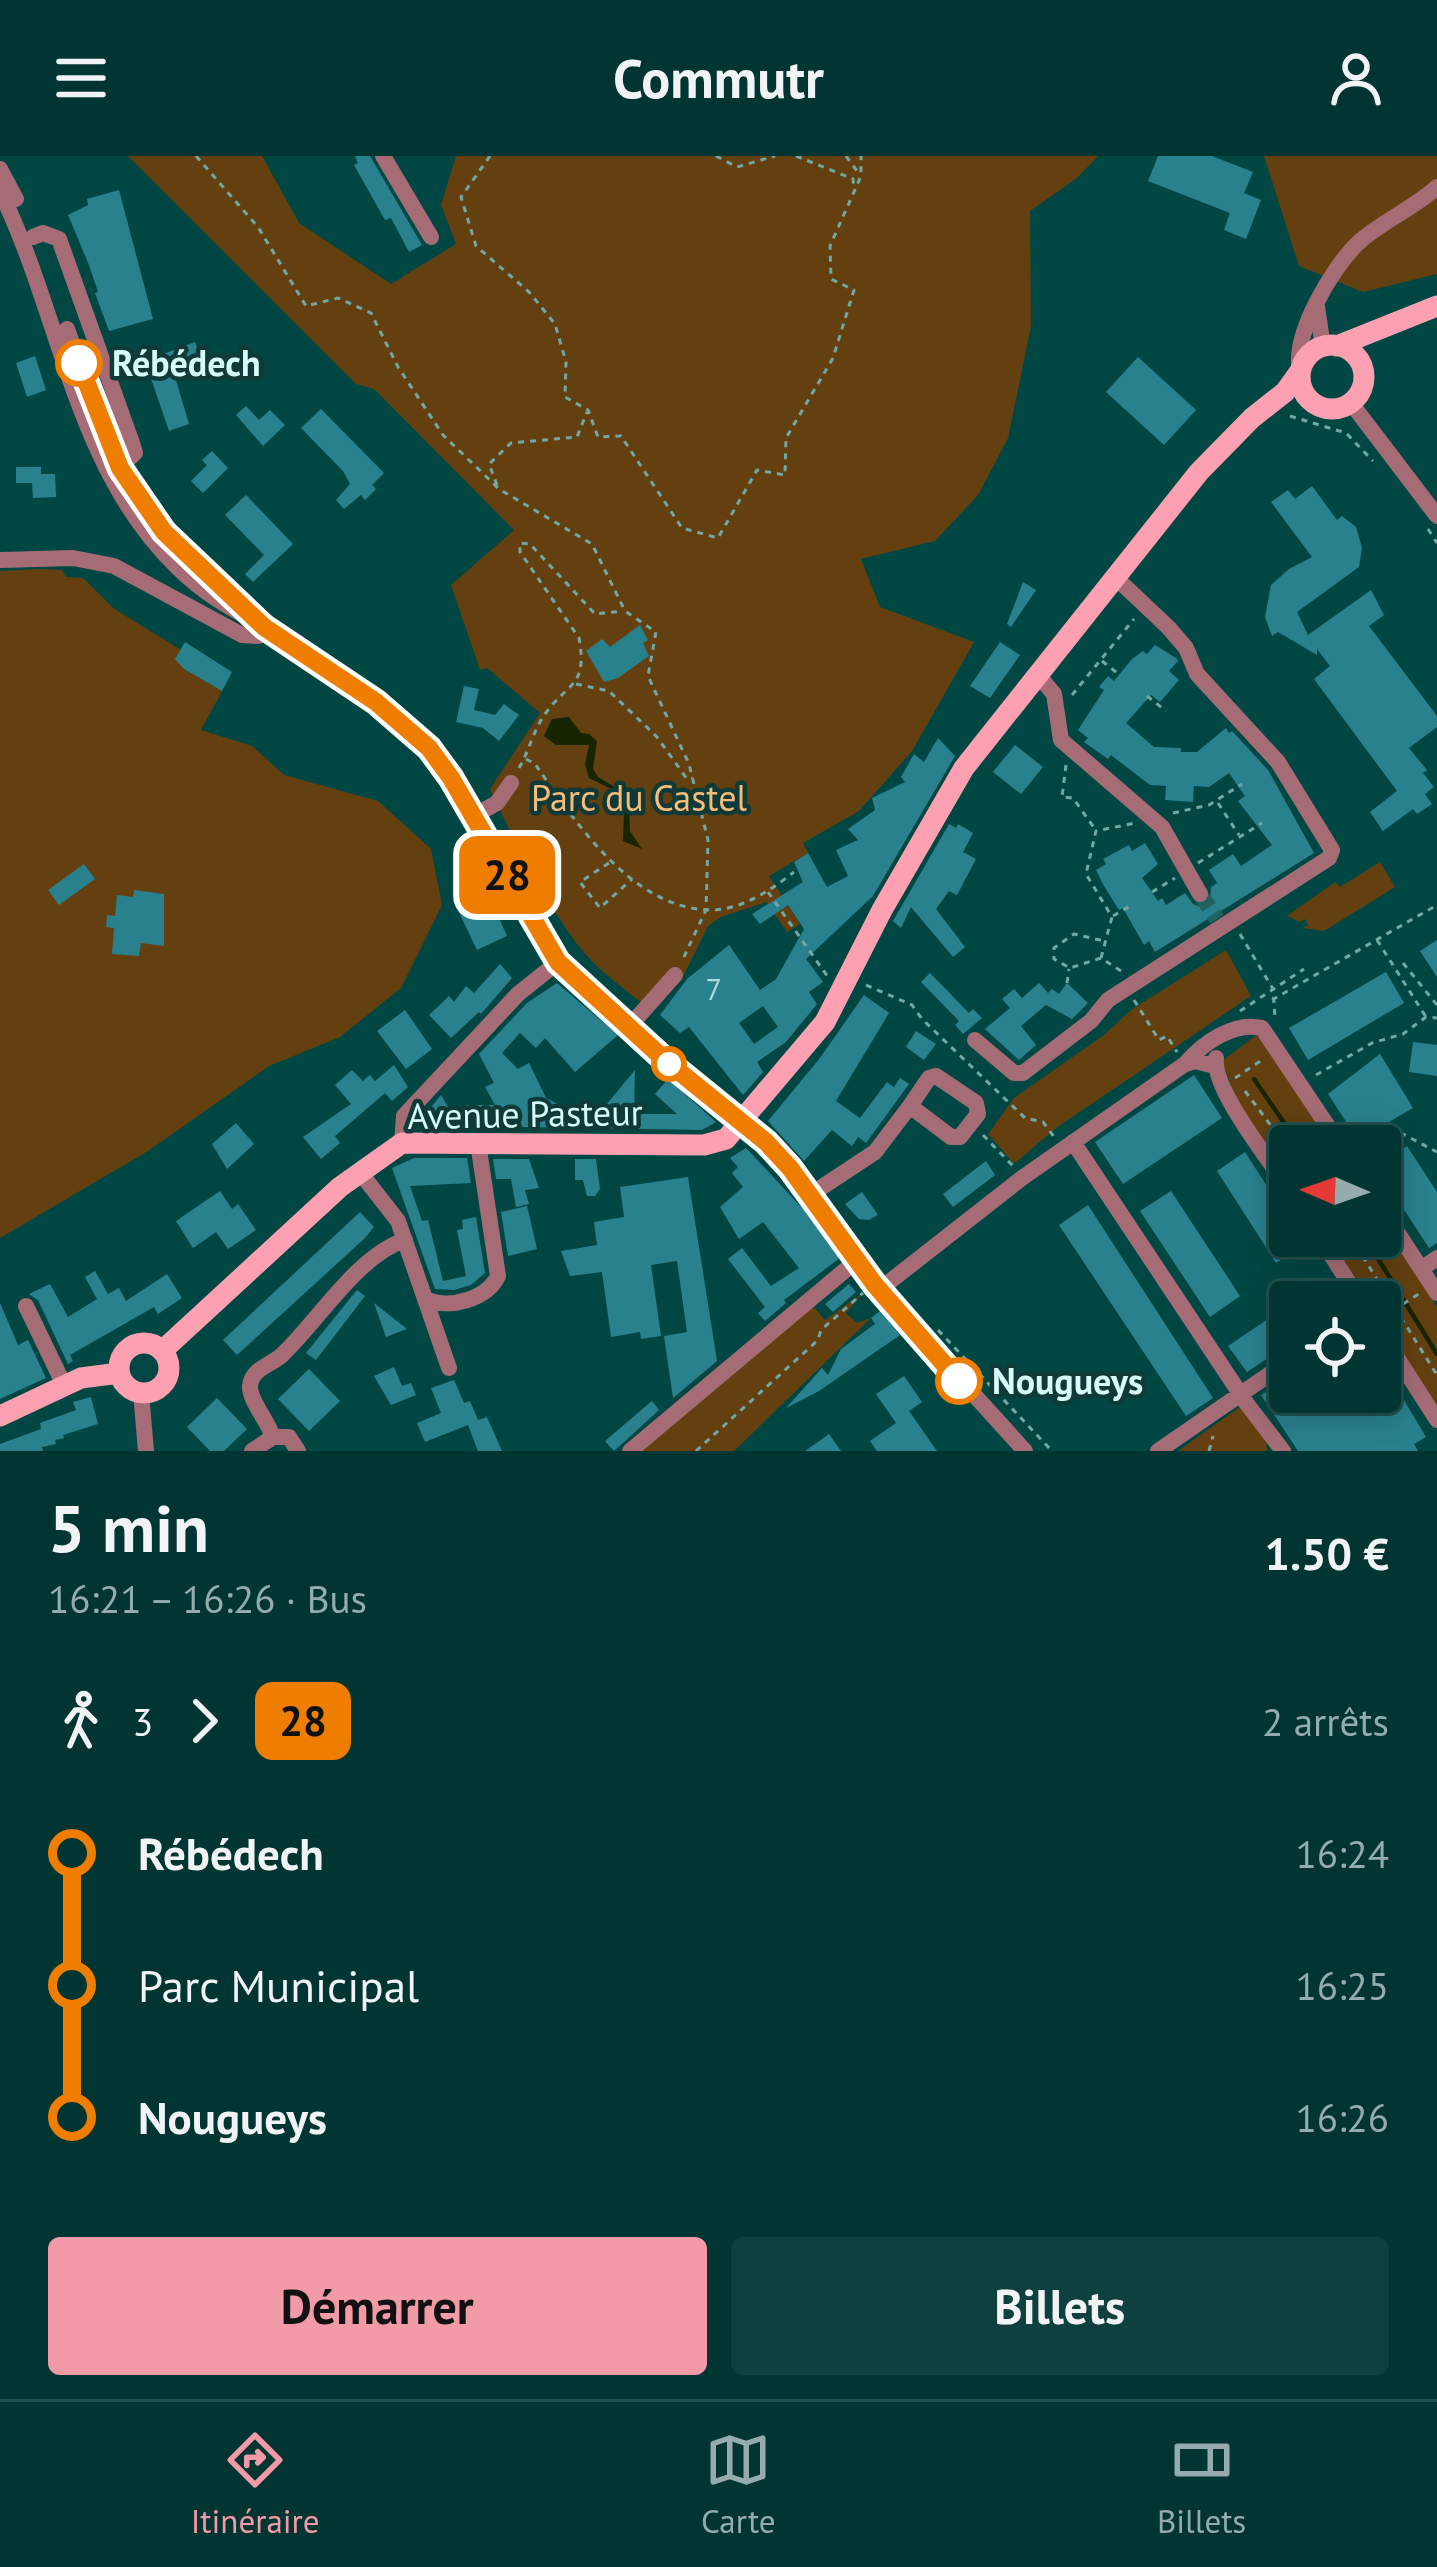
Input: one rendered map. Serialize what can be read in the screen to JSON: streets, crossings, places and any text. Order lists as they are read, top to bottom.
{
  "streets": {
    "main road": ["Avenue Pasteur"]
  },
  "parks": ["Parc du Castel"],
  "places": ["Rébédech", "Nougueys"],
  "lines": ["bus line 28"],
  "house_numbers": ["7"],
  "north": "left",
  "page": {
    "header": "Commutr",
    "on_map": "28",
    "heading": ["5 min", "16:21 – 16:26 · Bus", "1.50 €"],
    "legs": ["3", "28", "2 arrêts"],
    "list": [
      {
        "name": "Rébédech",
        "value": "16:24"
      },
      {
        "name": "Parc Municipal",
        "value": "16:25"
      },
      {
        "name": "Nougueys",
        "value": "16:26"
      }
    ],
    "buttons": ["Démarrer", "Billets"],
    "tabs": ["Itinéraire", "Carte", "Billets"]
  }
}
